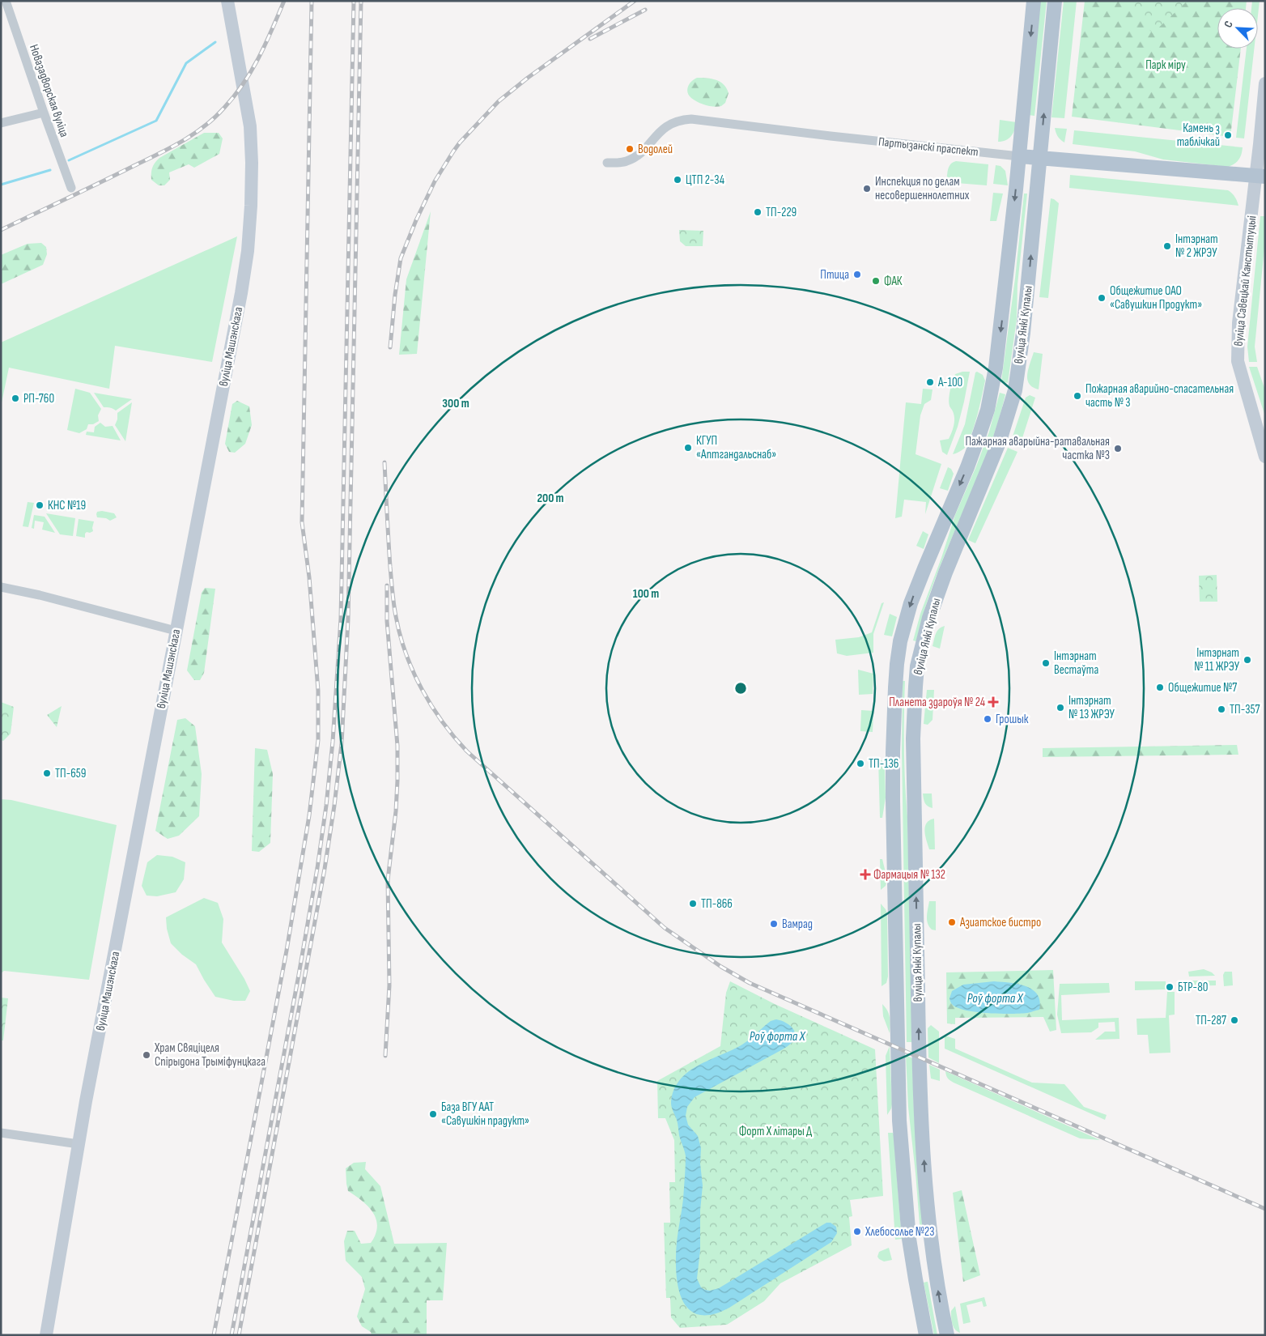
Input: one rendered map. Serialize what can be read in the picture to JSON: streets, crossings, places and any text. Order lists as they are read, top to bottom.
{
  "streets": {
    "main road": [
      "Партызанскі праспект",
      "вуліца Савецкай Канстытуцыі",
      "вуліца Янкі Купалы",
      "вуліца Машэнскага"
    ],
    "street": ["Новазадворская вуліца"]
  },
  "crossings": [
    ["Партызанскі праспект", "вуліца Савецкай Канстытуцыі"],
    ["Партызанскі праспект", "вуліца Янкі Купалы"]
  ],
  "water": ["Роў форта X", "Роў форта Х"],
  "parks": ["Парк міру", "Форт X літары Д"],
  "places": {
    "other": [
      "Камень з таблічкай",
      "Водолей",
      "ЦТП 2-34",
      "Инспекция по делам несовершеннолетних",
      "ТП-229",
      "Інтэрнат № 2 ЖРЭУ",
      "Птица",
      "ФАК",
      "Общежитие ОАО «Савушкин Продукт»",
      "А-100",
      "Пожарная аварийно-спасательная часть № 3",
      "РП-760",
      "КГУП «Аптгандальснаб»",
      "Пажарная аварыйна-ратавальная частка №3",
      "КНС №19",
      "Інтэрнат № 11 ЖРЭУ",
      "Інтэрнат Вестаўта",
      "Общежитие №7",
      "Інтэрнат № 13 ЖРЭУ",
      "ТП-357",
      "Грошык",
      "ТП-136",
      "ТП-659",
      "ТП-866",
      "Азиатское бистро",
      "Вамрад",
      "БТР-80",
      "ТП-287",
      "Храм Свяціцеля Спірыдона Трыміфунцкага",
      "База ВГУ ААТ «Савушкін прадукт»",
      "Хлебосолье №23"
    ],
    "health": ["Планета здароўя № 24", "Фармацыя № 132"]
  },
  "north": "top left",
  "rings": ["300 m", "200 m", "100 m"]
}
